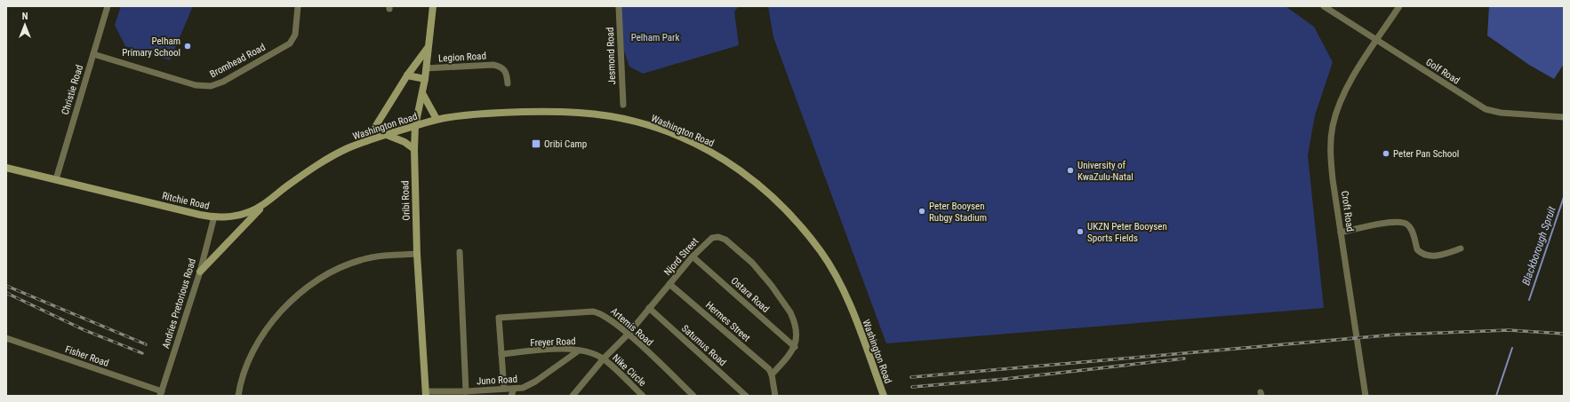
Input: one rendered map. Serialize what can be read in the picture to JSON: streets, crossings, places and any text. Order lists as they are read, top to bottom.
{
  "streets": {
    "main road": ["Washington Road", "Ritchie Road", "Oribi Road"],
    "street": [
      "Jesmond Road",
      "Legion Road",
      "Bromhead Road",
      "Golf Road",
      "Christie Road",
      "Croft Road",
      "Njord Street",
      "Ostara Road",
      "Andries Pretorious Road",
      "Hermes Street",
      "Artemis Road",
      "Freyer Road",
      "Satumus Road",
      "Fisher Road",
      "Nike Circle",
      "Juno Road"
    ]
  },
  "crossings": [
    ["Legion Road", "Oribi Road"],
    ["Bromhead Road", "Christie Road"],
    ["Golf Road", "Croft Road"],
    ["Christie Road", "Ritchie Road"],
    ["Washington Road", "Ritchie Road"],
    ["Washington Road", "Oribi Road"],
    ["Ritchie Road", "Andries Pretorious Road"],
    ["Oribi Road", "Juno Road"],
    ["Njord Street", "Ostara Road"],
    ["Njord Street", "Hermes Street"],
    ["Njord Street", "Artemis Road"],
    ["Njord Street", "Freyer Road"],
    ["Njord Street", "Satumus Road"],
    ["Njord Street", "Nike Circle"],
    ["Andries Pretorious Road", "Fisher Road"],
    ["Artemis Road", "Freyer Road"],
    ["Freyer Road", "Nike Circle"],
    ["Freyer Road", "Juno Road"]
  ],
  "water": ["Blackborough Spruit"],
  "parks": ["Pelham Park"],
  "places": {
    "other": [
      "Pelham Primary School",
      "Peter Pan School",
      "University of KwaZulu-Natal",
      "Peter Booysen Rubgy Stadium",
      "UKZN Peter Booysen Sports Fields"
    ],
    "transit": ["Oribi Camp"]
  },
  "north": "top"
}
